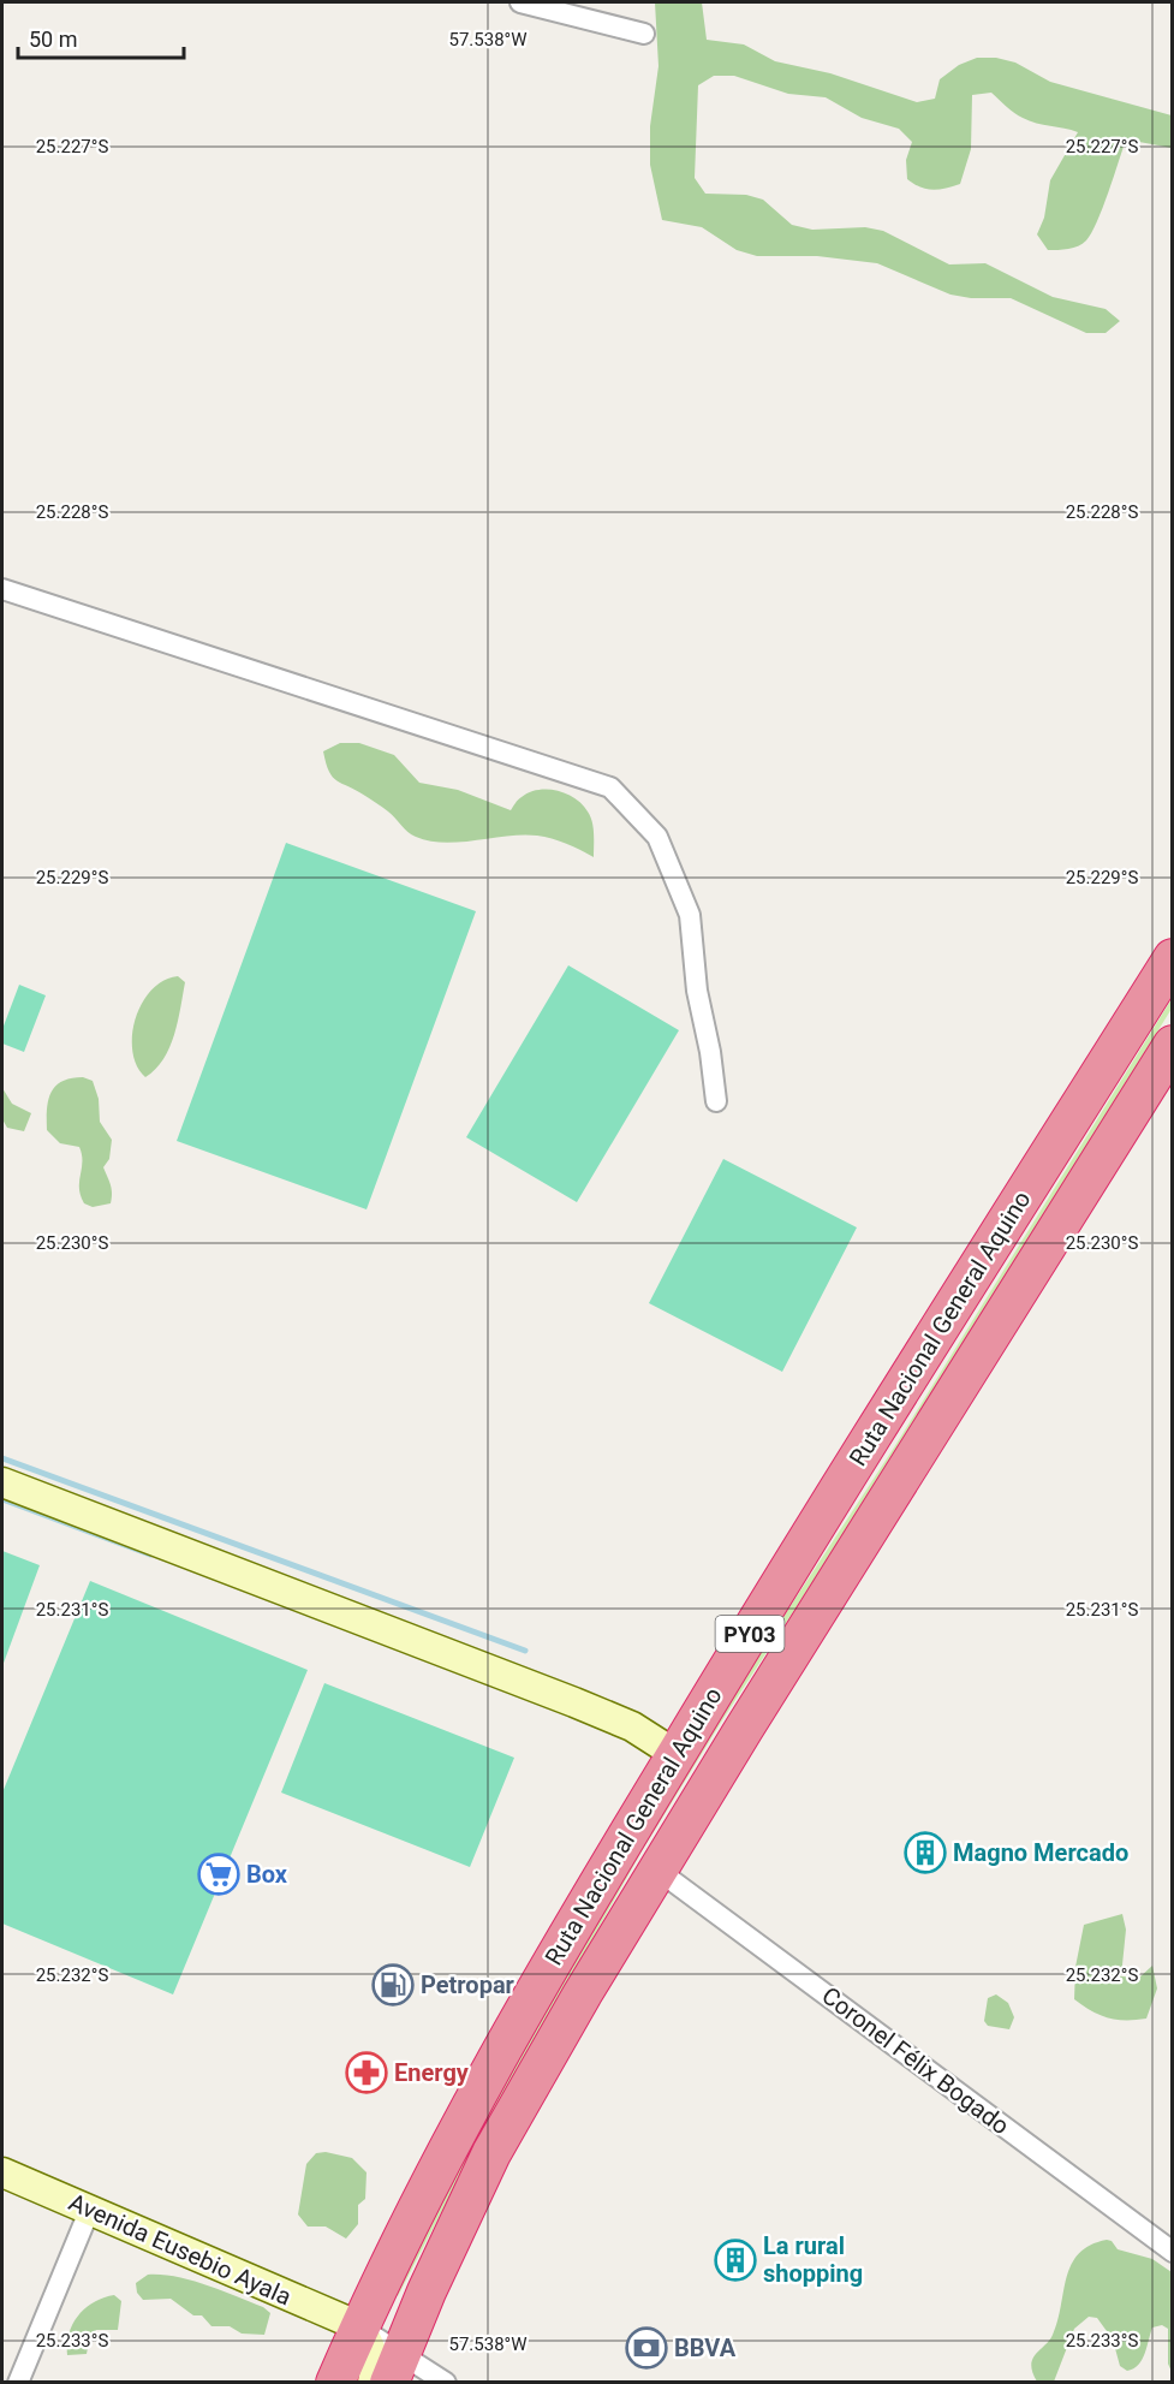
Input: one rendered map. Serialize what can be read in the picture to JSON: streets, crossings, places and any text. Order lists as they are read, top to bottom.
{
  "streets": {
    "highway": ["Ruta Nacional General Aquino", "PY03"],
    "street": ["Coronel Félix Bogado", "Avenida Eusebio Ayala"]
  },
  "crossings": [
    ["Ruta Nacional General Aquino", "Coronel Félix Bogado"],
    ["Ruta Nacional General Aquino", "Avenida Eusebio Ayala"]
  ],
  "places": {
    "building": ["Magno Mercado", "La rural shopping"],
    "supermarket": ["Box"],
    "fuel station": ["Petropar"],
    "pharmacy": ["Energy"],
    "bank": ["BBVA"]
  },
  "scale_bar": "50 m",
  "coordinates": [
    "57.538°W",
    "25.227°S",
    "25.228°S",
    "25.229°S",
    "25.230°S",
    "25.231°S",
    "25.232°S",
    "25.233°S"
  ]
}
